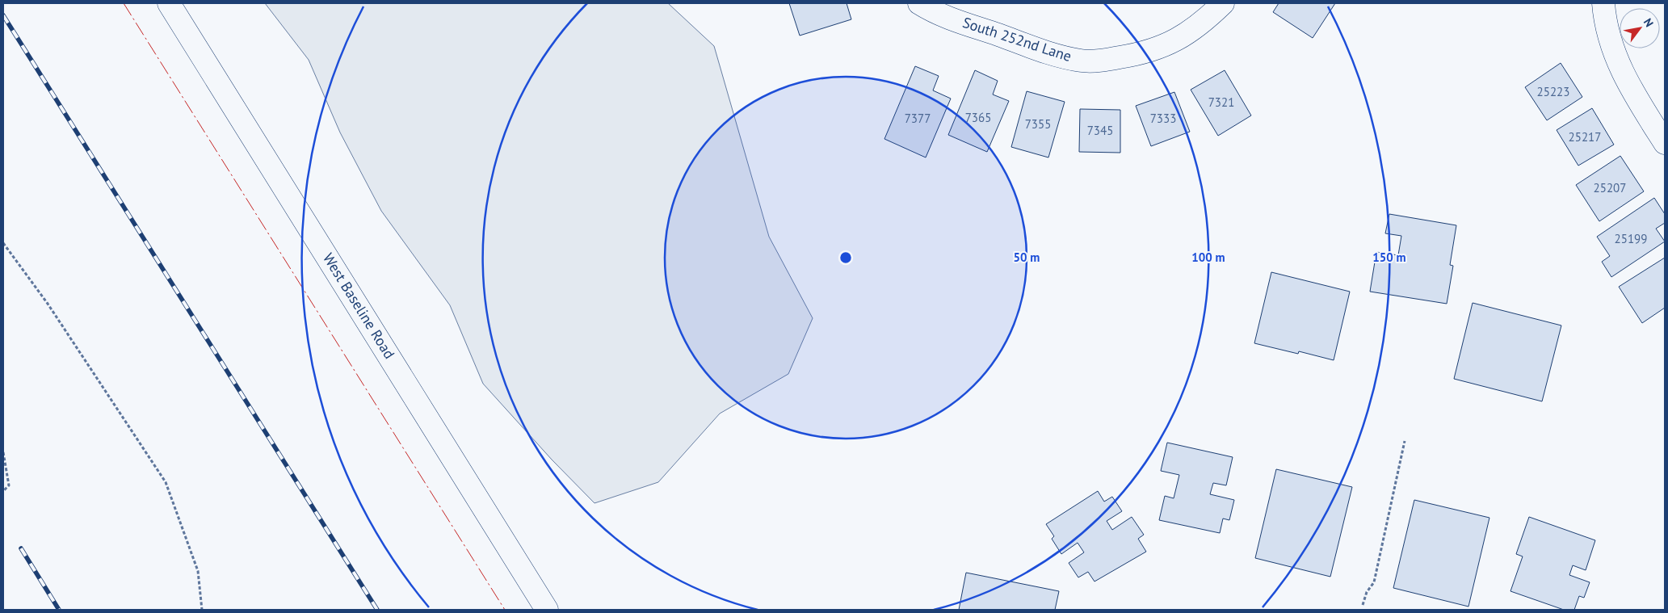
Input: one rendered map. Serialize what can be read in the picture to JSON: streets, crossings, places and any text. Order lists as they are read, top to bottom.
{
  "streets": {
    "main road": ["South 252nd Lane", "West Baseline Road"]
  },
  "house_numbers": [
    "25223",
    "7321",
    "7365",
    "7377",
    "7333",
    "7355",
    "7345",
    "25217",
    "25207",
    "25199"
  ],
  "north": "top right",
  "rings": ["50 m", "100 m", "150 m"]
}
